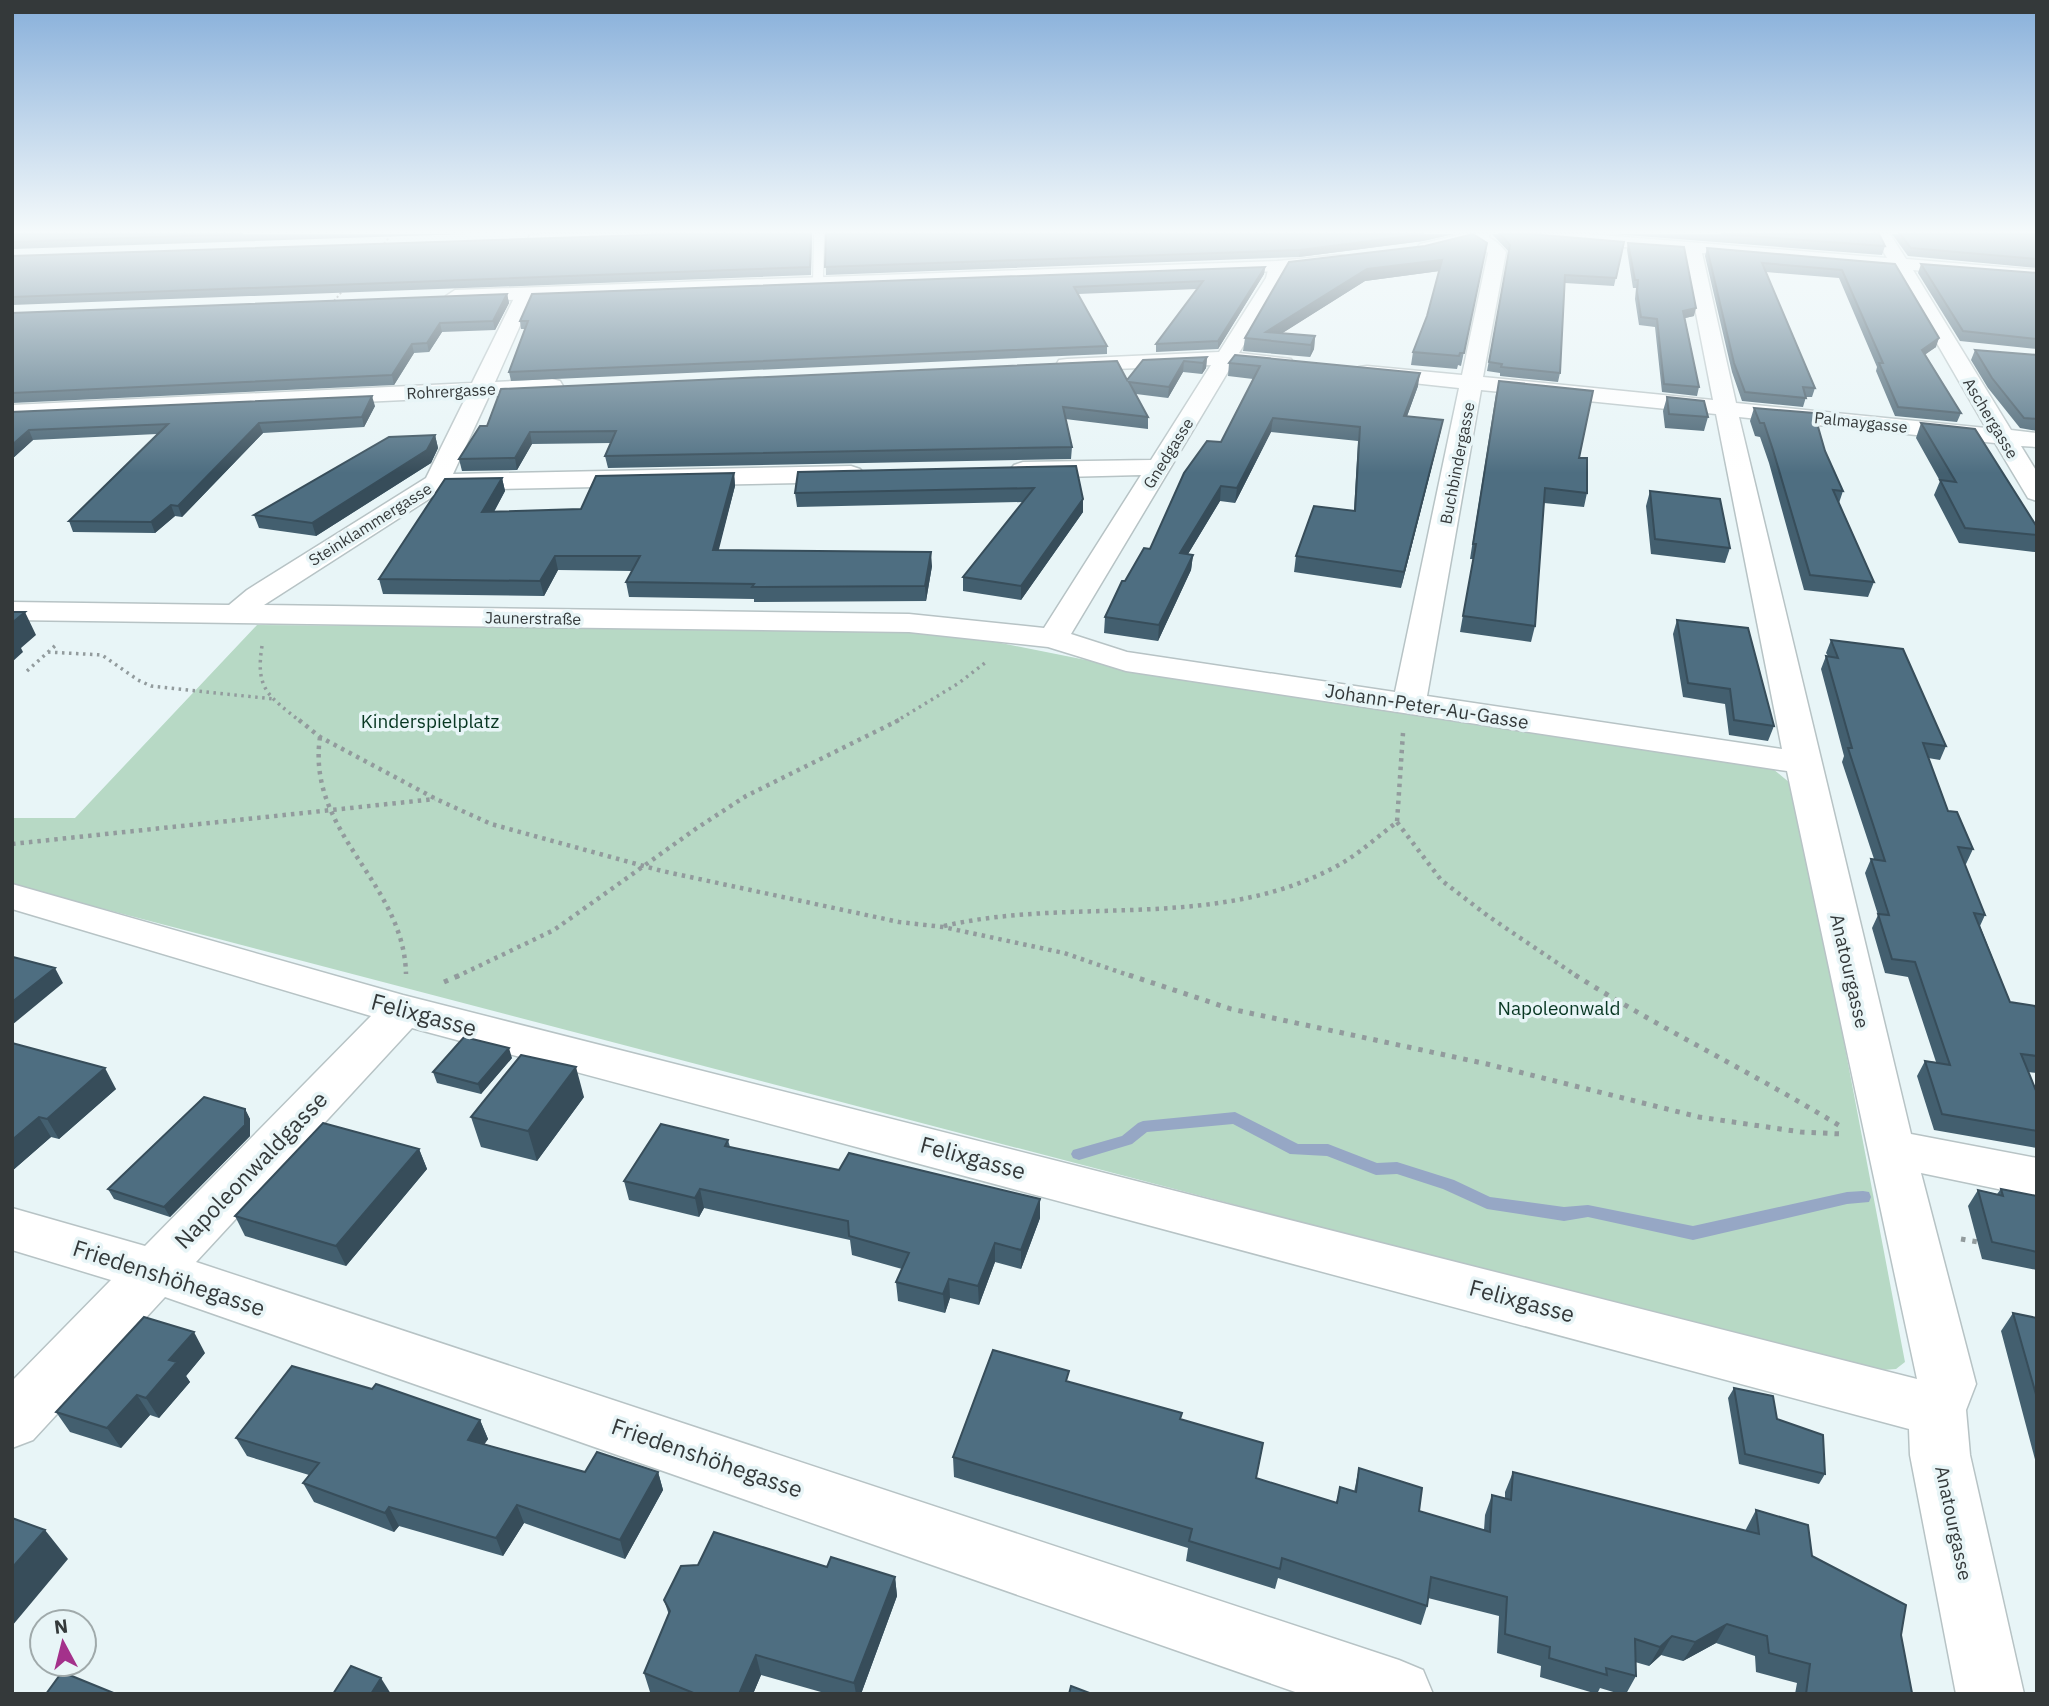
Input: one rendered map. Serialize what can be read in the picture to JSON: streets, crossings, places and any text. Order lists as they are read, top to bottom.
{
  "streets": {
    "street": [
      "Rohrergasse",
      "Aschergasse",
      "Palmaygasse",
      "Gnedgasse",
      "Buchbindergasse",
      "Steinklammergasse",
      "Jaunerstraße",
      "Johann-Peter-Au-Gasse",
      "Anatourgasse",
      "Felixgasse",
      "Napoleonwaldgasse",
      "Friedenshöhegasse"
    ]
  },
  "crossings": [
    ["Rohrergasse", "Steinklammergasse"],
    ["Aschergasse", "Palmaygasse"],
    ["Palmaygasse", "Buchbindergasse"],
    ["Palmaygasse", "Anatourgasse"],
    ["Gnedgasse", "Jaunerstraße"],
    ["Gnedgasse", "Johann-Peter-Au-Gasse"],
    ["Buchbindergasse", "Johann-Peter-Au-Gasse"],
    ["Steinklammergasse", "Jaunerstraße"],
    ["Jaunerstraße", "Johann-Peter-Au-Gasse"],
    ["Johann-Peter-Au-Gasse", "Anatourgasse"],
    ["Anatourgasse", "Felixgasse"],
    ["Felixgasse", "Napoleonwaldgasse"],
    ["Napoleonwaldgasse", "Friedenshöhegasse"]
  ],
  "parks": ["Kinderspielplatz", "Napoleonwald"],
  "north": "top"
}
